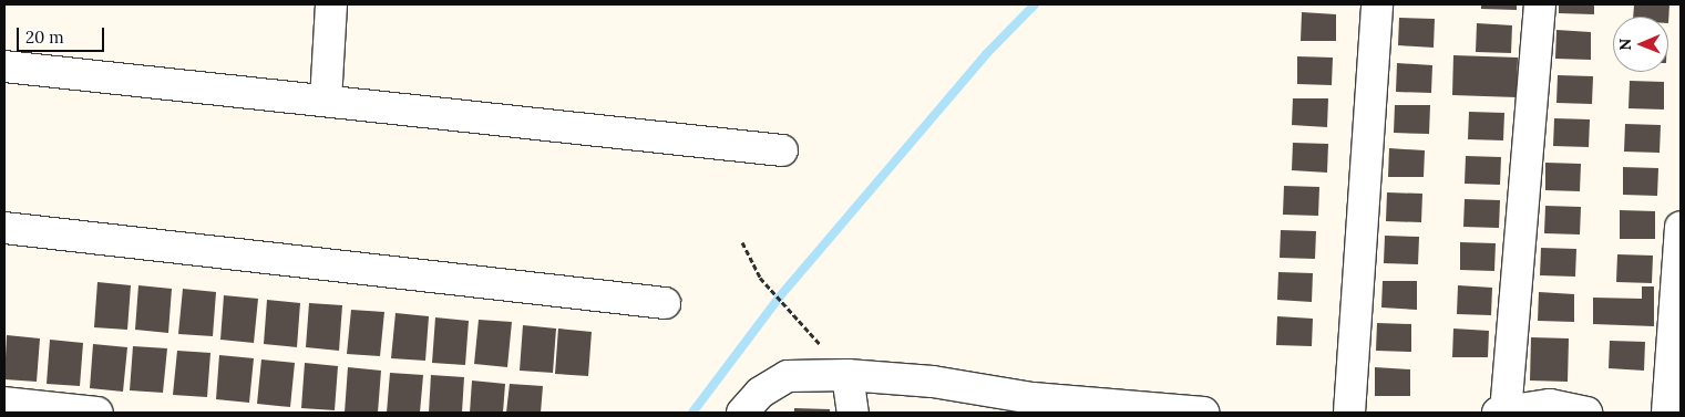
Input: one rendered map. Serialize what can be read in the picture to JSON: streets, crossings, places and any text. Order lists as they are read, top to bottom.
{
  "scale_bar": "20 m",
  "north": "left"
}
